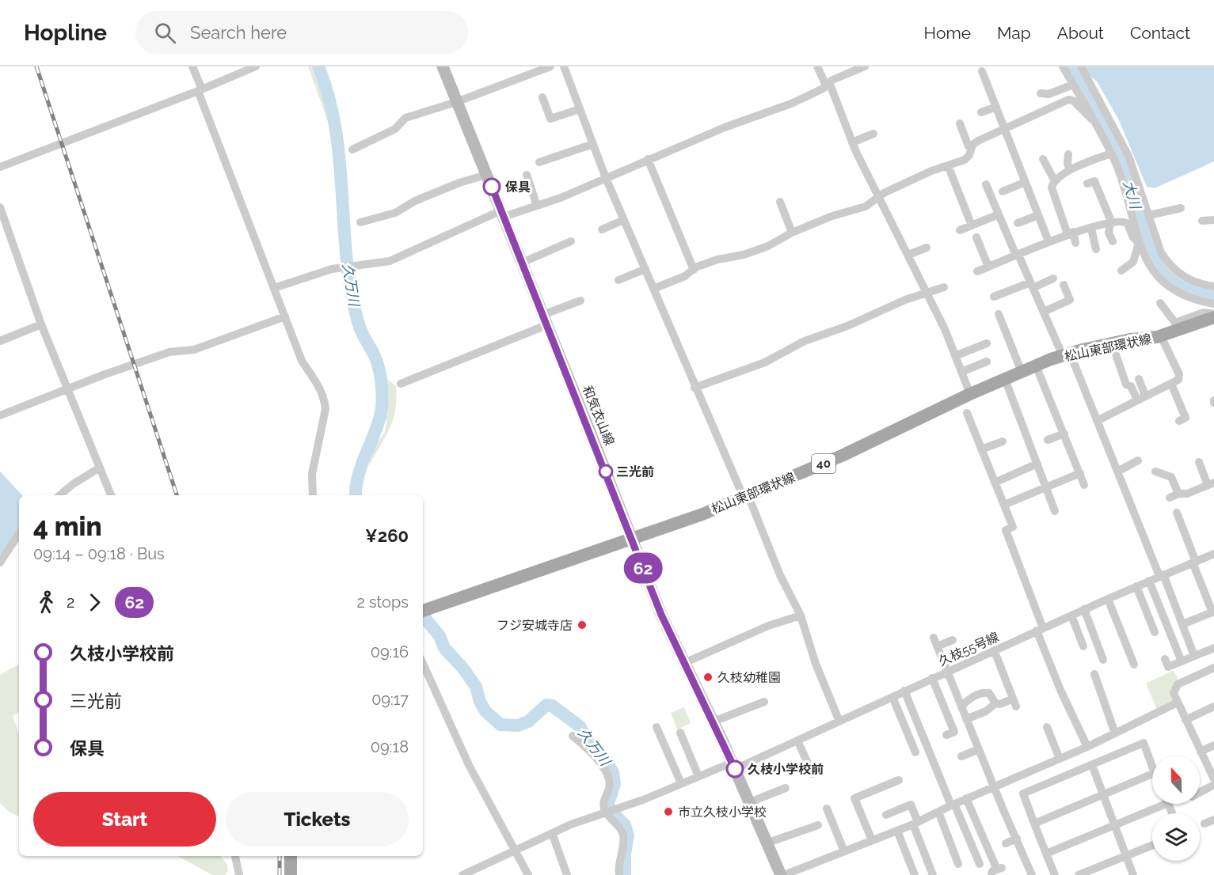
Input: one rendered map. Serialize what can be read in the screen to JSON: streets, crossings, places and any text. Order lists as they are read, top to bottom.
{
  "streets": {
    "main road": ["松山東部環状線", "和気衣山線", "40"],
    "street": ["久枝55号線"]
  },
  "crossings": [
    ["松山東部環状線", "和気衣山線"],
    ["和気衣山線", "久枝55号線"]
  ],
  "water": ["大川", "久万川"],
  "places": [
    "保具",
    "三光前",
    "フジ安城寺店",
    "久枝幼稚園",
    "久枝小学校前",
    "市立久枝小学校"
  ],
  "lines": ["bus line 62"],
  "north": "top",
  "page": {
    "header": "Hopline",
    "search": "Search here",
    "nav": [
      "Home",
      "Map",
      "About",
      "Contact"
    ],
    "on_map": "62",
    "heading": ["4 min", "09:14 – 09:18 · Bus", "¥260"],
    "legs": ["2", "62", "2 stops"],
    "list": [
      {
        "name": "久枝小学校前",
        "value": "09:16"
      },
      {
        "name": "三光前",
        "value": "09:17"
      },
      {
        "name": "保具",
        "value": "09:18"
      }
    ],
    "buttons": ["Start", "Tickets"]
  }
}
